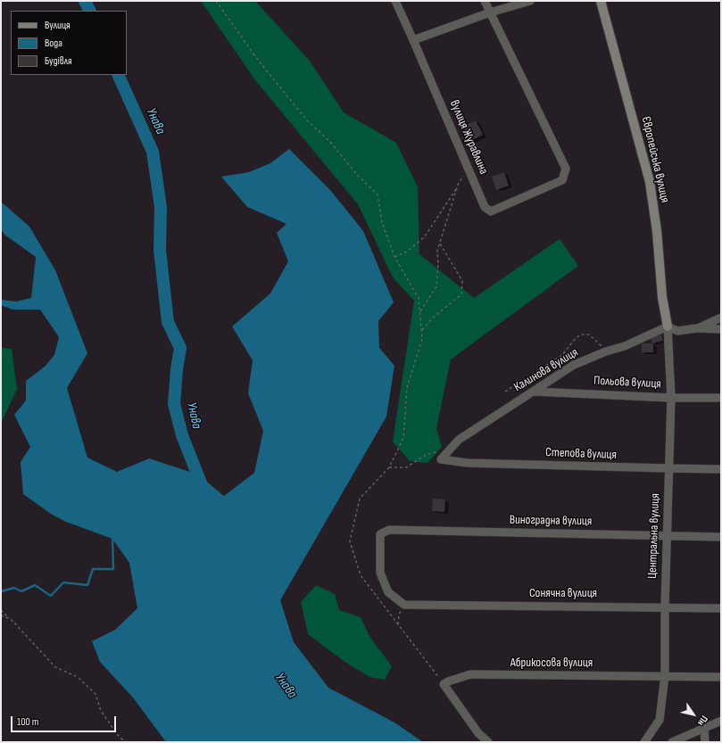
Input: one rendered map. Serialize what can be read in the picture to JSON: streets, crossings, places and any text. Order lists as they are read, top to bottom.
{
  "streets": {
    "street": [
      "вулиця Журавлина",
      "Європейська вулиця",
      "Калинова вулиця",
      "Польова вулиця",
      "Степова вулиця",
      "Виноградна вулиця",
      "Центральна вулиця",
      "Сонячна вулиця",
      "Абрикосова вулиця"
    ]
  },
  "crossings": [
    ["Європейська вулиця", "Калинова вулиця"],
    ["Європейська вулиця", "Центральна вулиця"],
    ["Калинова вулиця", "Польова вулиця"],
    ["Калинова вулиця", "Степова вулиця"],
    ["Калинова вулиця", "Центральна вулиця"],
    ["Польова вулиця", "Центральна вулиця"],
    ["Степова вулиця", "Центральна вулиця"],
    ["Виноградна вулиця", "Центральна вулиця"],
    ["Виноградна вулиця", "Сонячна вулиця"],
    ["Центральна вулиця", "Сонячна вулиця"],
    ["Центральна вулиця", "Абрикосова вулиця"]
  ],
  "water": ["Унава"],
  "legend": ["Вулиця", "Вода", "Будівля"],
  "scale_bar": "100 m",
  "north": "bottom right"
}
